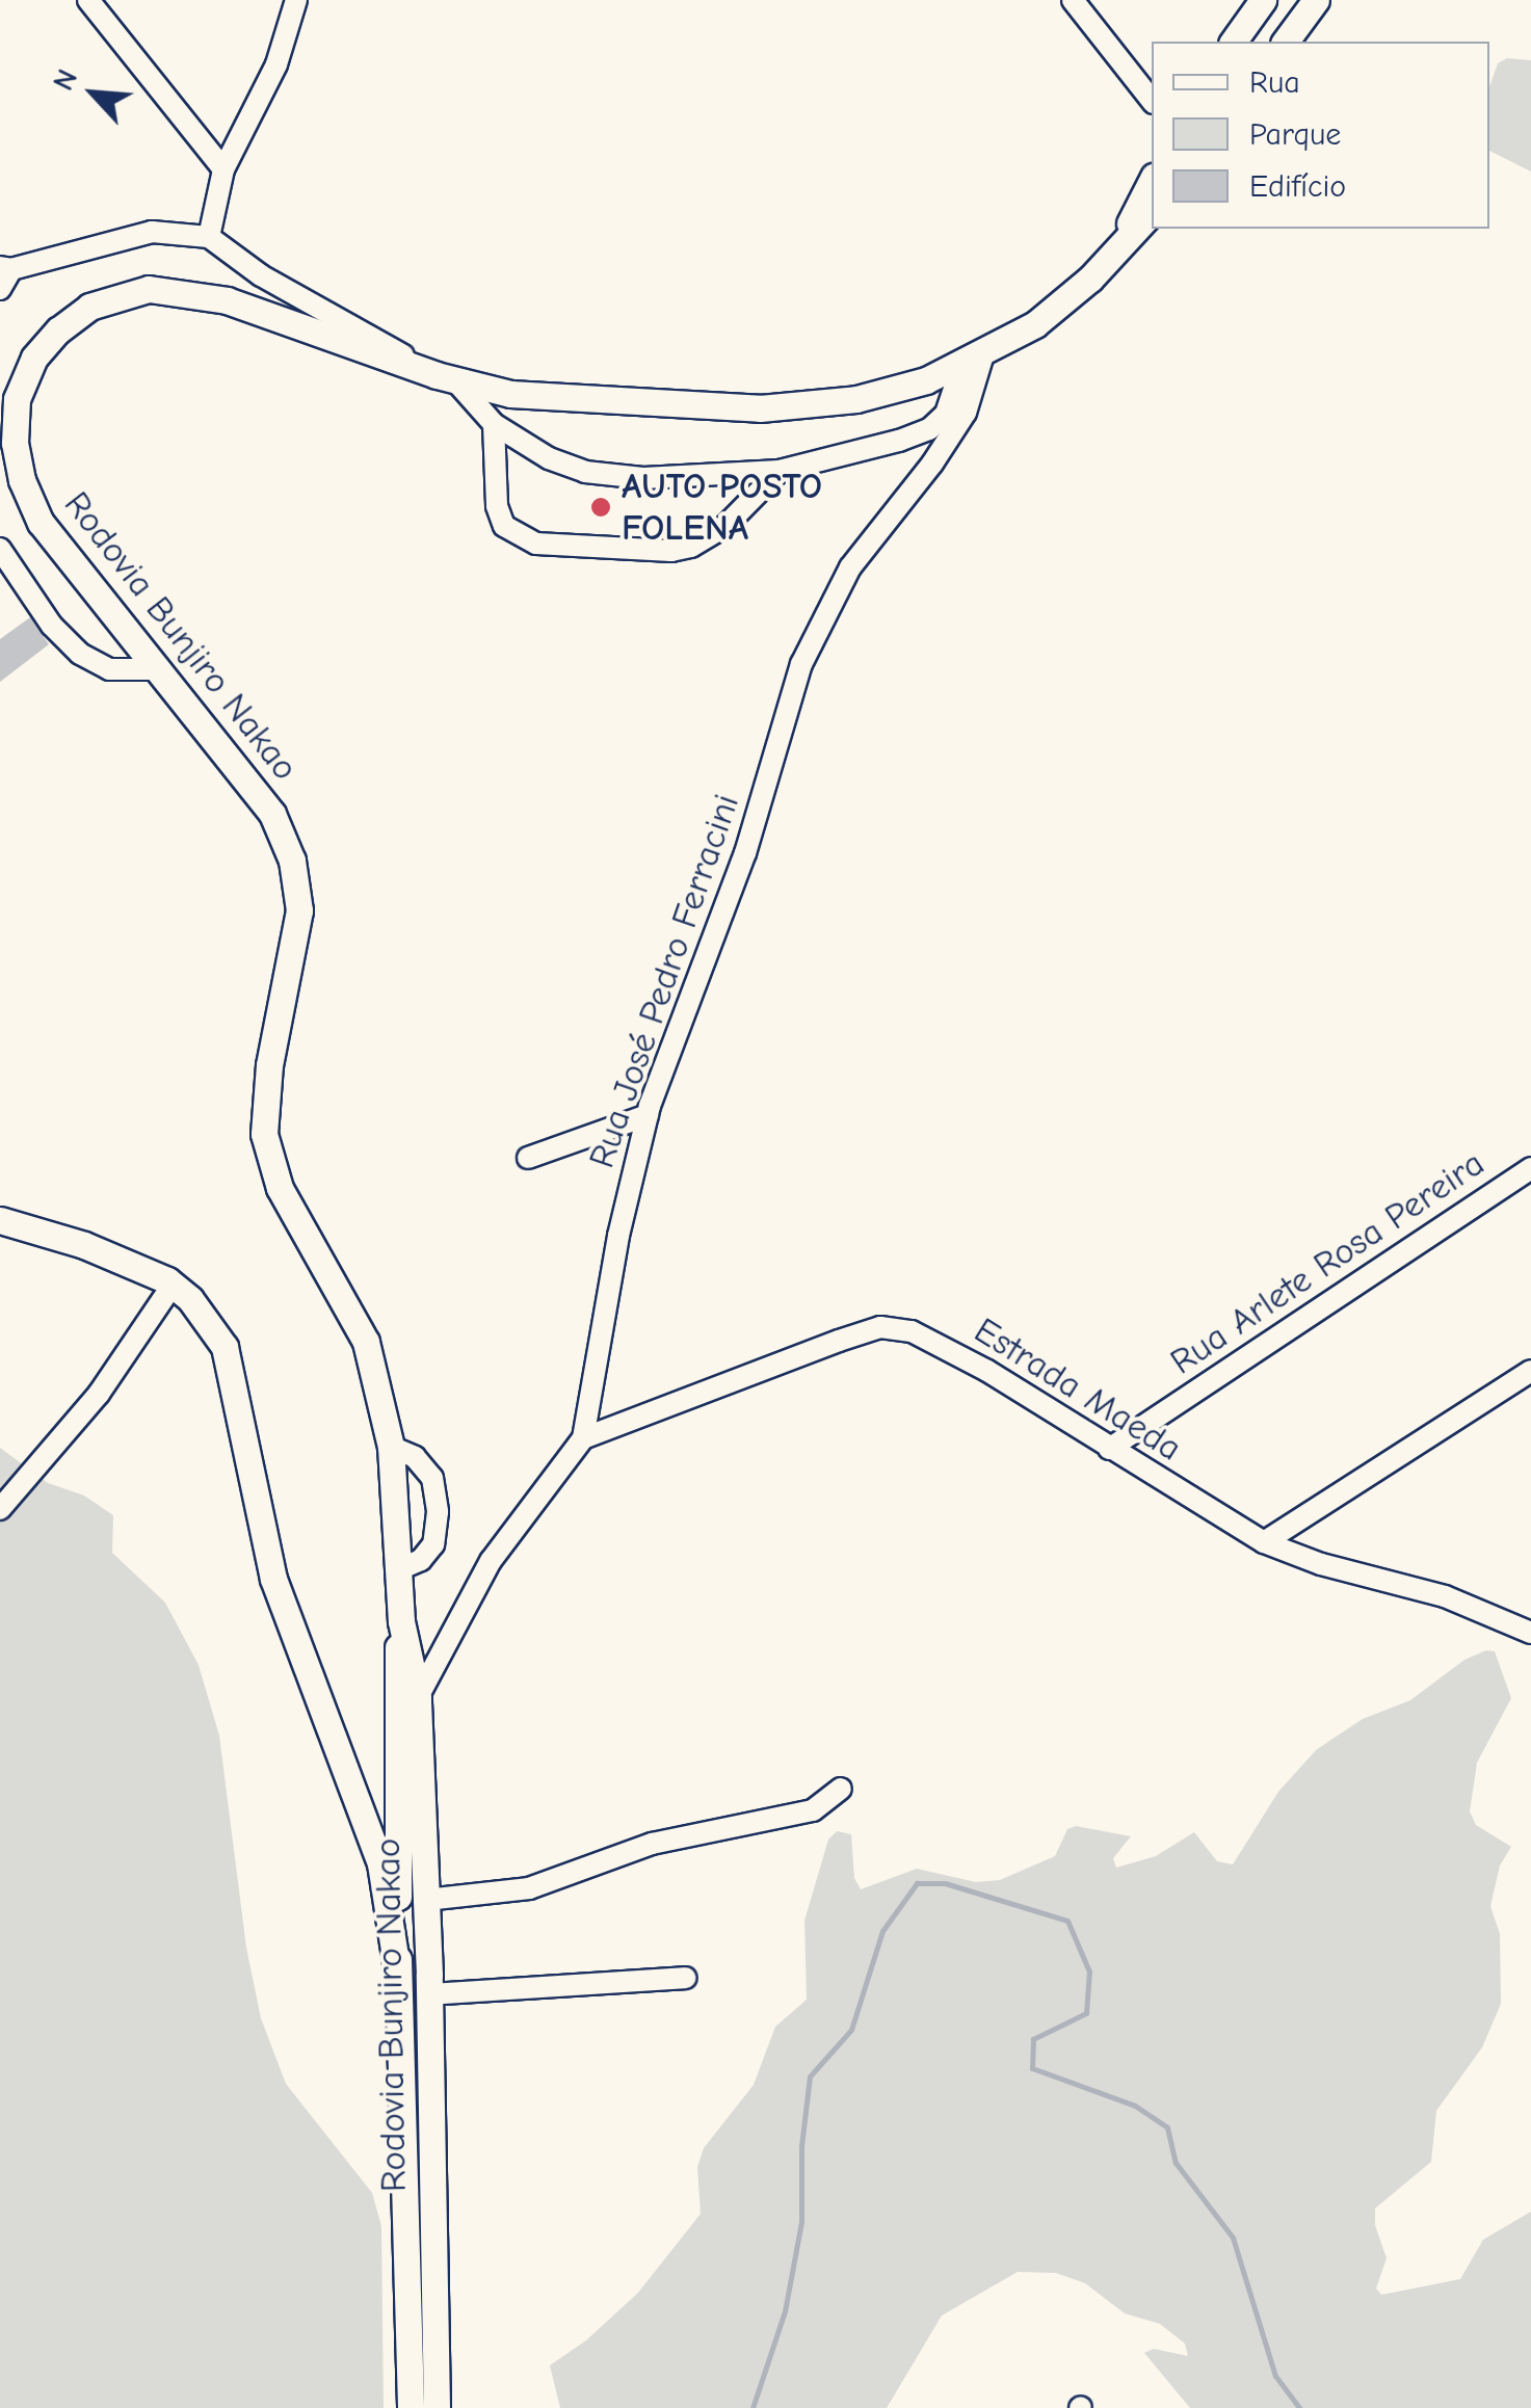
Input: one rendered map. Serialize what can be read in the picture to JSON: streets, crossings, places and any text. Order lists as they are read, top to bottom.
{
  "streets": {
    "main road": ["Rodovia Bunjiro Nakao"],
    "street": ["Rua José Pedro Ferracini", "Rua Arlete Rosa Pereira", "Estrada Maeda"]
  },
  "crossings": [
    ["Rodovia Bunjiro Nakao", "Rua José Pedro Ferracini"],
    ["Rua José Pedro Ferracini", "Estrada Maeda"],
    ["Rua Arlete Rosa Pereira", "Estrada Maeda"]
  ],
  "places": ["AUTO POSTO FOLENA"],
  "legend": ["Rua", "Parque", "Edifício"],
  "north": "top left"
}
